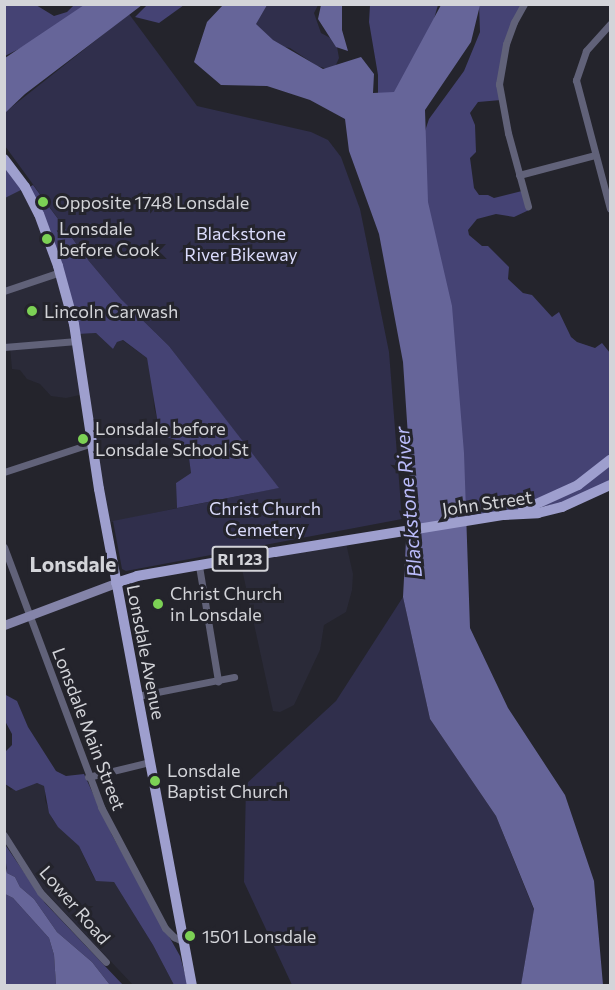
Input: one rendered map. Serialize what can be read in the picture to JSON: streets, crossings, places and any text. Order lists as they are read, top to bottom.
{
  "streets": {
    "main road": ["John Street", "RI 123", "Lonsdale Avenue"],
    "street": ["Lonsdale Main Street", "Lower Road"]
  },
  "crossings": [
    ["John Street", "RI 123"],
    ["John Street", "Lonsdale Avenue"],
    ["RI 123", "Lonsdale Avenue"],
    ["RI 123", "Lonsdale Main Street"],
    ["Lonsdale Avenue", "Lonsdale Main Street"]
  ],
  "districts": ["Lonsdale"],
  "water": ["Blackstone River"],
  "parks": ["Blackstone River Bikeway", "Christ Church Cemetery"],
  "places": [
    "Opposite 1748 Lonsdale",
    "Lonsdale before Cook",
    "Lincoln Carwash",
    "Lonsdale before Lonsdale School St",
    "Christ Church in Lonsdale",
    "Lonsdale Baptist Church",
    "1501 Lonsdale"
  ]
}
